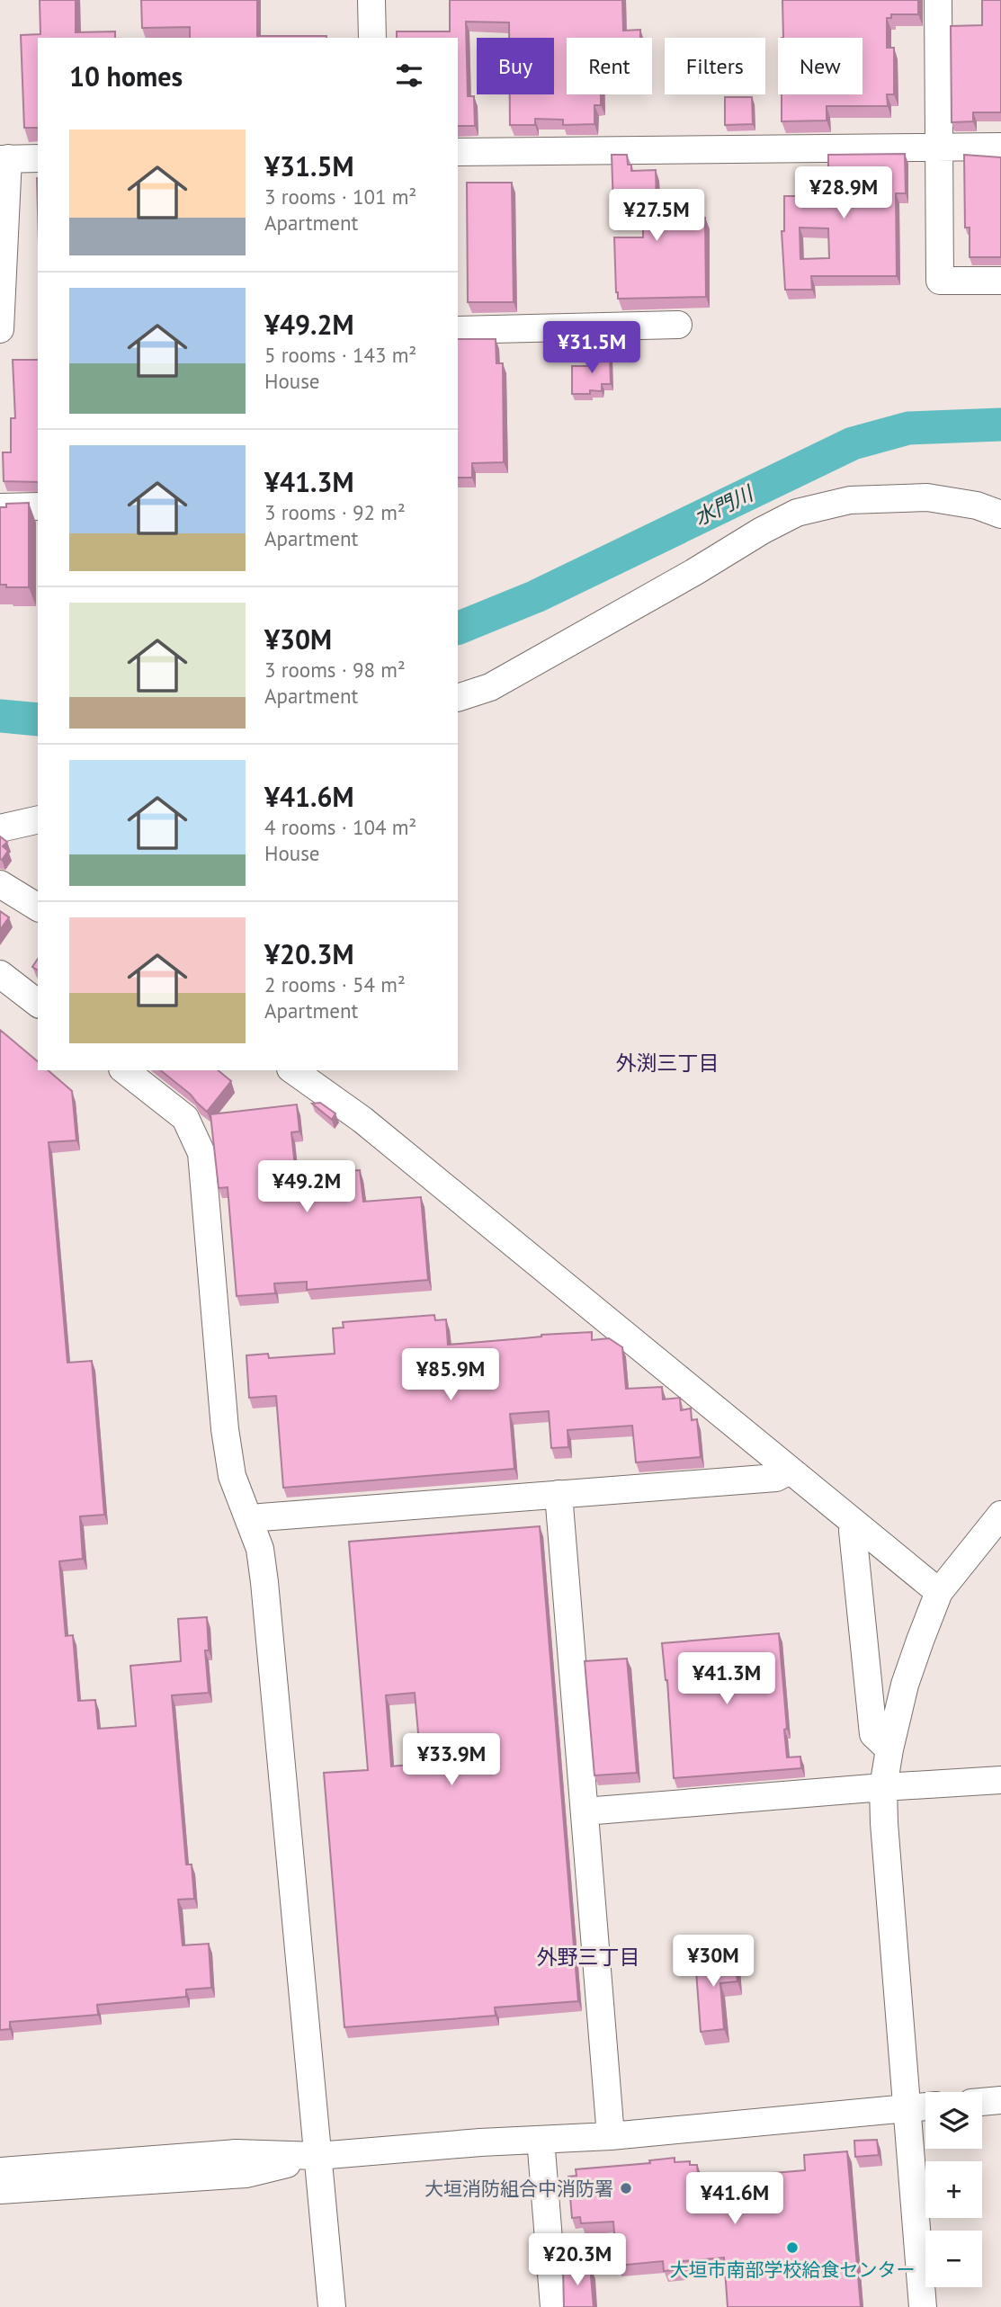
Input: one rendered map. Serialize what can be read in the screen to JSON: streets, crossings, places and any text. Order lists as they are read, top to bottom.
{
  "districts": ["外渕三丁目", "外野三丁目"],
  "water": ["水門川"],
  "places": ["大垣消防組合中消防署", "大垣市南部学校給食センター"],
  "page": {
    "chip": [
      "Buy",
      "Rent",
      "Filters",
      "New"
    ],
    "heading": "10 homes",
    "list": [
      {
        "name": "¥31.5M",
        "note": "3 rooms · 101 m² · Apartment"
      },
      {
        "name": "¥49.2M",
        "note": "5 rooms · 143 m² · House"
      },
      {
        "name": "¥41.3M",
        "note": "3 rooms · 92 m² · Apartment"
      },
      {
        "name": "¥30M",
        "note": "3 rooms · 98 m² · Apartment"
      },
      {
        "name": "¥41.6M",
        "note": "4 rooms · 104 m² · House"
      },
      {
        "name": "¥20.3M",
        "note": "2 rooms · 54 m² · Apartment"
      }
    ],
    "price": [
      "¥28.9M",
      "¥27.5M",
      "¥31.5M",
      "¥49.2M",
      "¥85.9M",
      "¥41.3M",
      "¥33.9M",
      "¥30M",
      "¥41.6M",
      "¥20.3M"
    ],
    "map_buttons": ["+", "−"]
  }
}
